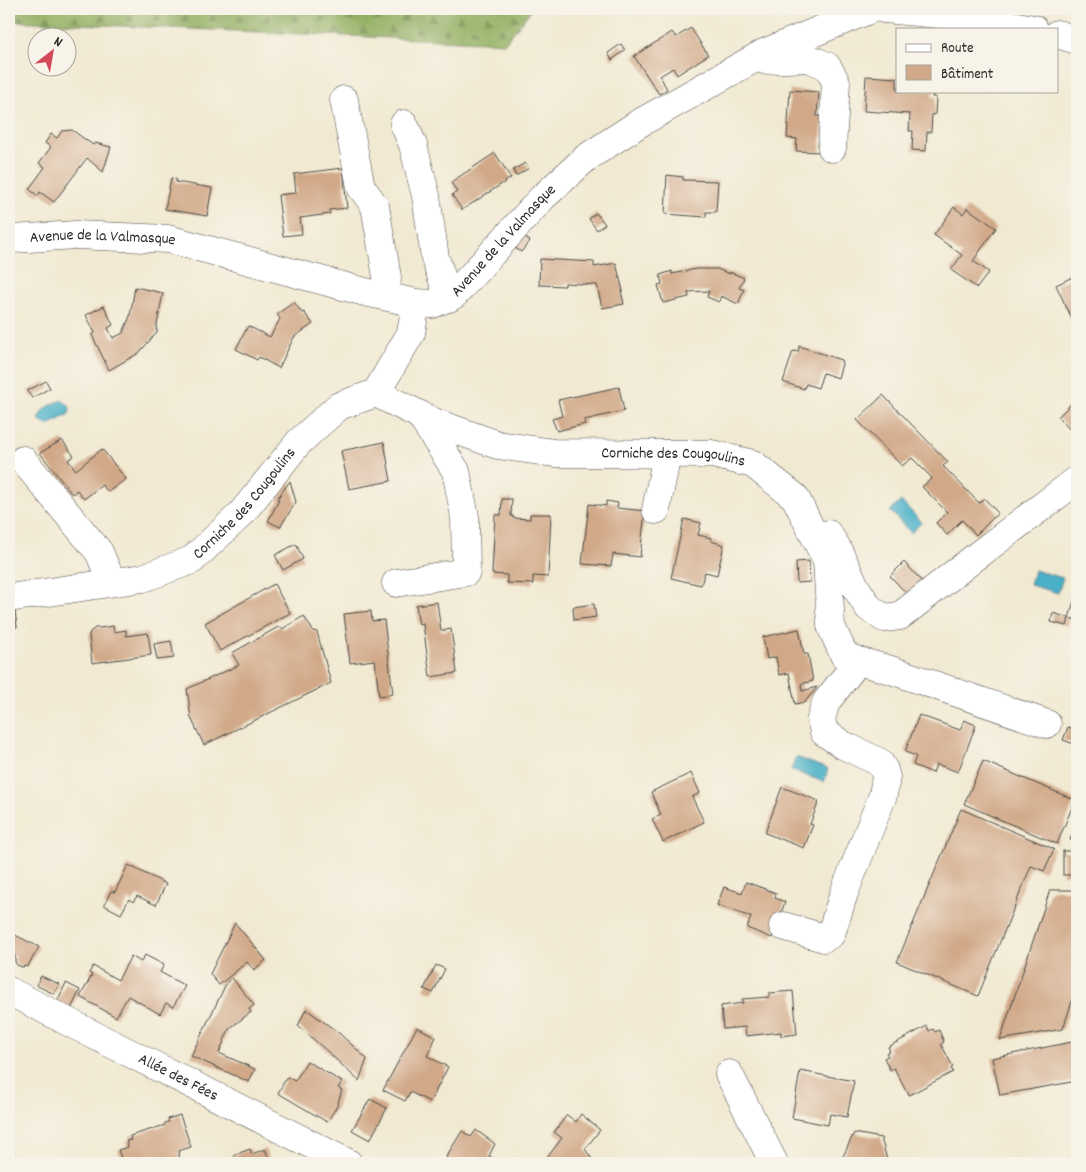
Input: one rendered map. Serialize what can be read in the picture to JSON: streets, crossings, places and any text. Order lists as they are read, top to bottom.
{
  "streets": {
    "street": ["Avenue de la Valmasque", "Corniche des Cougoulins", "Allée des Fées"]
  },
  "legend": ["Route", "Bâtiment"],
  "north": "top right"
}
